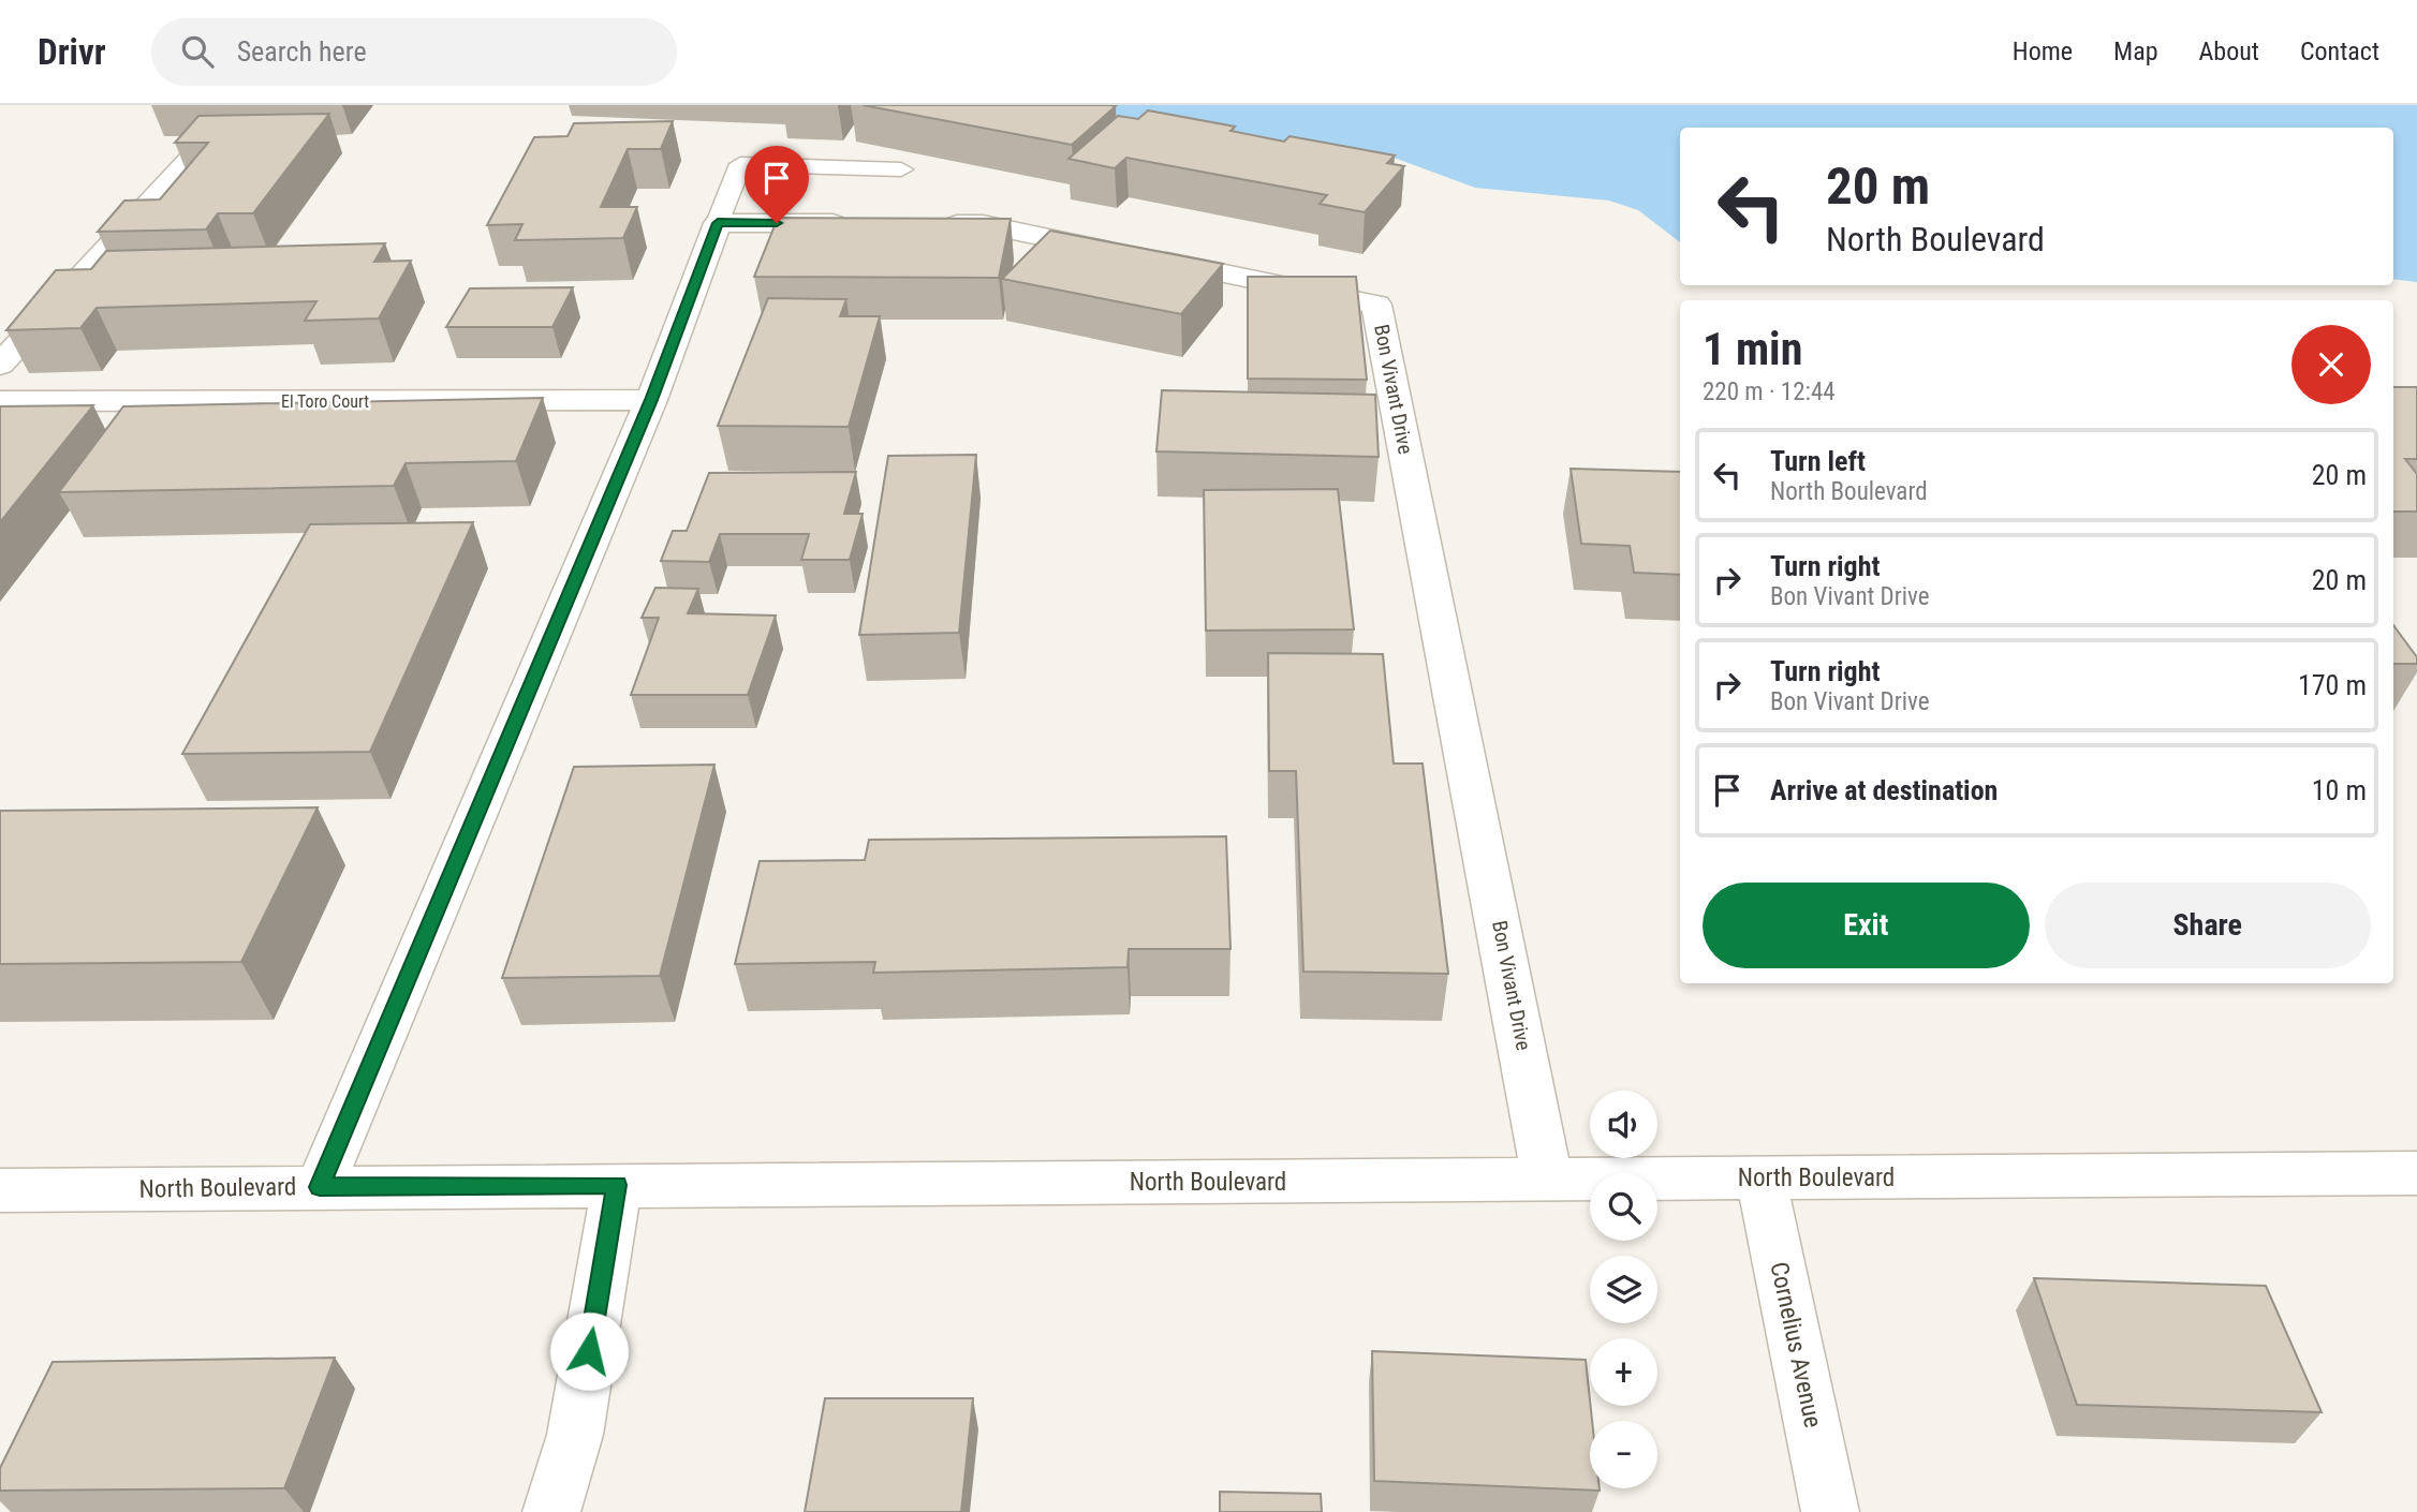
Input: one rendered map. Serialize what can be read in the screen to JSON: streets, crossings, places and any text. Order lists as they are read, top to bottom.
{
  "streets": {
    "street": [
      "Bon Vivant Drive",
      "El Toro Court",
      "North Boulevard",
      "Cornelius Avenue"
    ]
  },
  "crossings": [
    ["Bon Vivant Drive", "North Boulevard"],
    ["North Boulevard", "Cornelius Avenue"]
  ],
  "page": {
    "header": "Drivr",
    "search": "Search here",
    "nav": [
      "Home",
      "Map",
      "About",
      "Contact"
    ],
    "turn": ["20 m", "North Boulevard"],
    "heading": ["1 min", "220 m · 12:44"],
    "list": [
      {
        "name": "Turn left",
        "note": "North Boulevard",
        "value": "20 m"
      },
      {
        "name": "Turn right",
        "note": "Bon Vivant Drive",
        "value": "20 m"
      },
      {
        "name": "Turn right",
        "note": "Bon Vivant Drive",
        "value": "170 m"
      },
      {
        "name": "Arrive at destination",
        "value": "10 m"
      }
    ],
    "buttons": ["Exit", "Share"],
    "map_buttons": ["+", "−"]
  }
}
